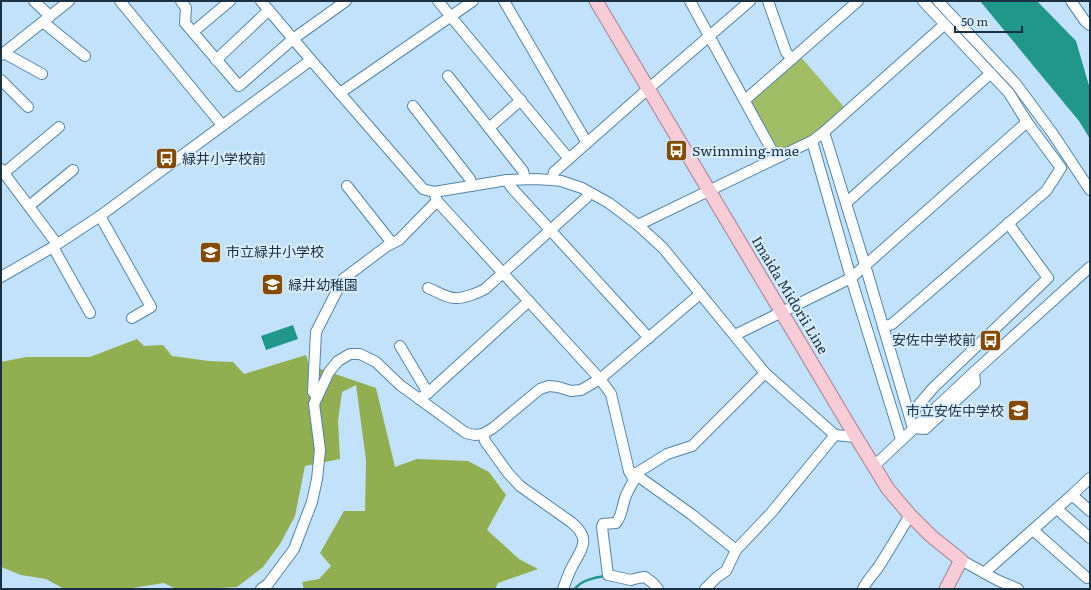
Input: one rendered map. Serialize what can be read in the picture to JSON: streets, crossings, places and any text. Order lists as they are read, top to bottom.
{
  "streets": {
    "main road": ["Imaida Midorii Line"]
  },
  "places": {
    "bus stop": ["Swimming-mae", "緑井小学校前", "安佐中学校前"],
    "school or university": ["市立緑井小学校", "緑井幼稚園", "市立安佐中学校"]
  },
  "scale_bar": "50 m"
}
